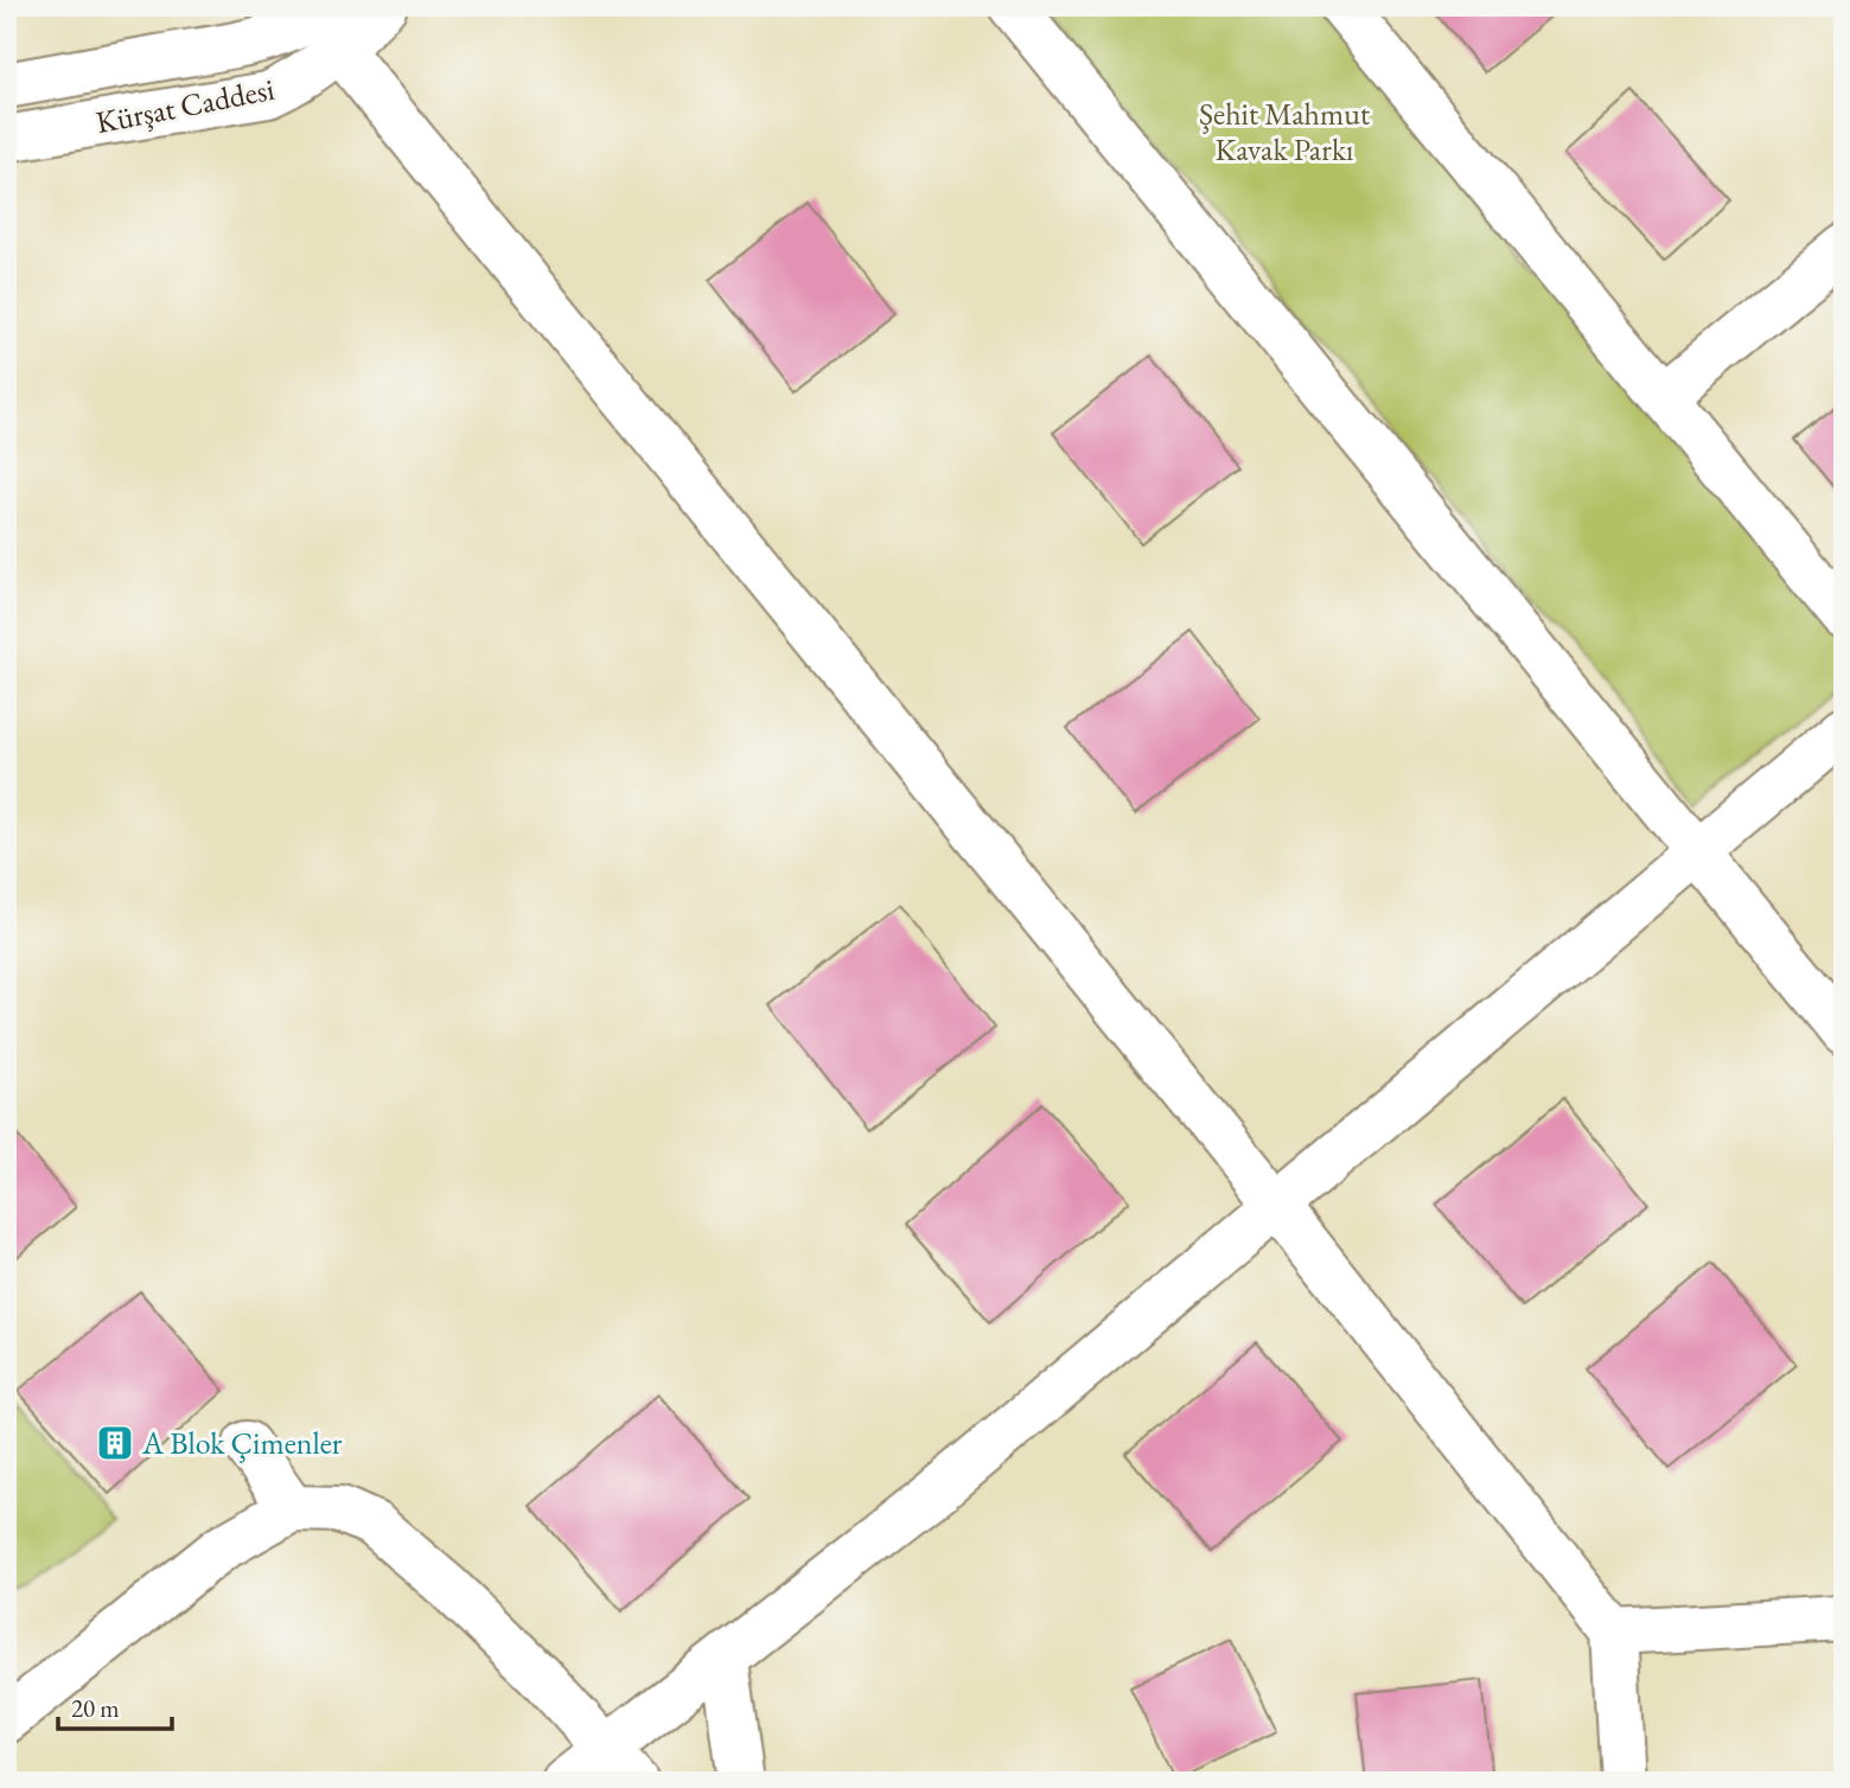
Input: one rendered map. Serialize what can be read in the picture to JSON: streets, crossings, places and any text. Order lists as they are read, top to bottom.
{
  "streets": {
    "street": ["Kürşat Caddesi"]
  },
  "parks": ["Şehit Mahmut Kavak Parkı"],
  "places": {
    "building": ["A Blok Çimenler"]
  },
  "scale_bar": "20 m"
}
